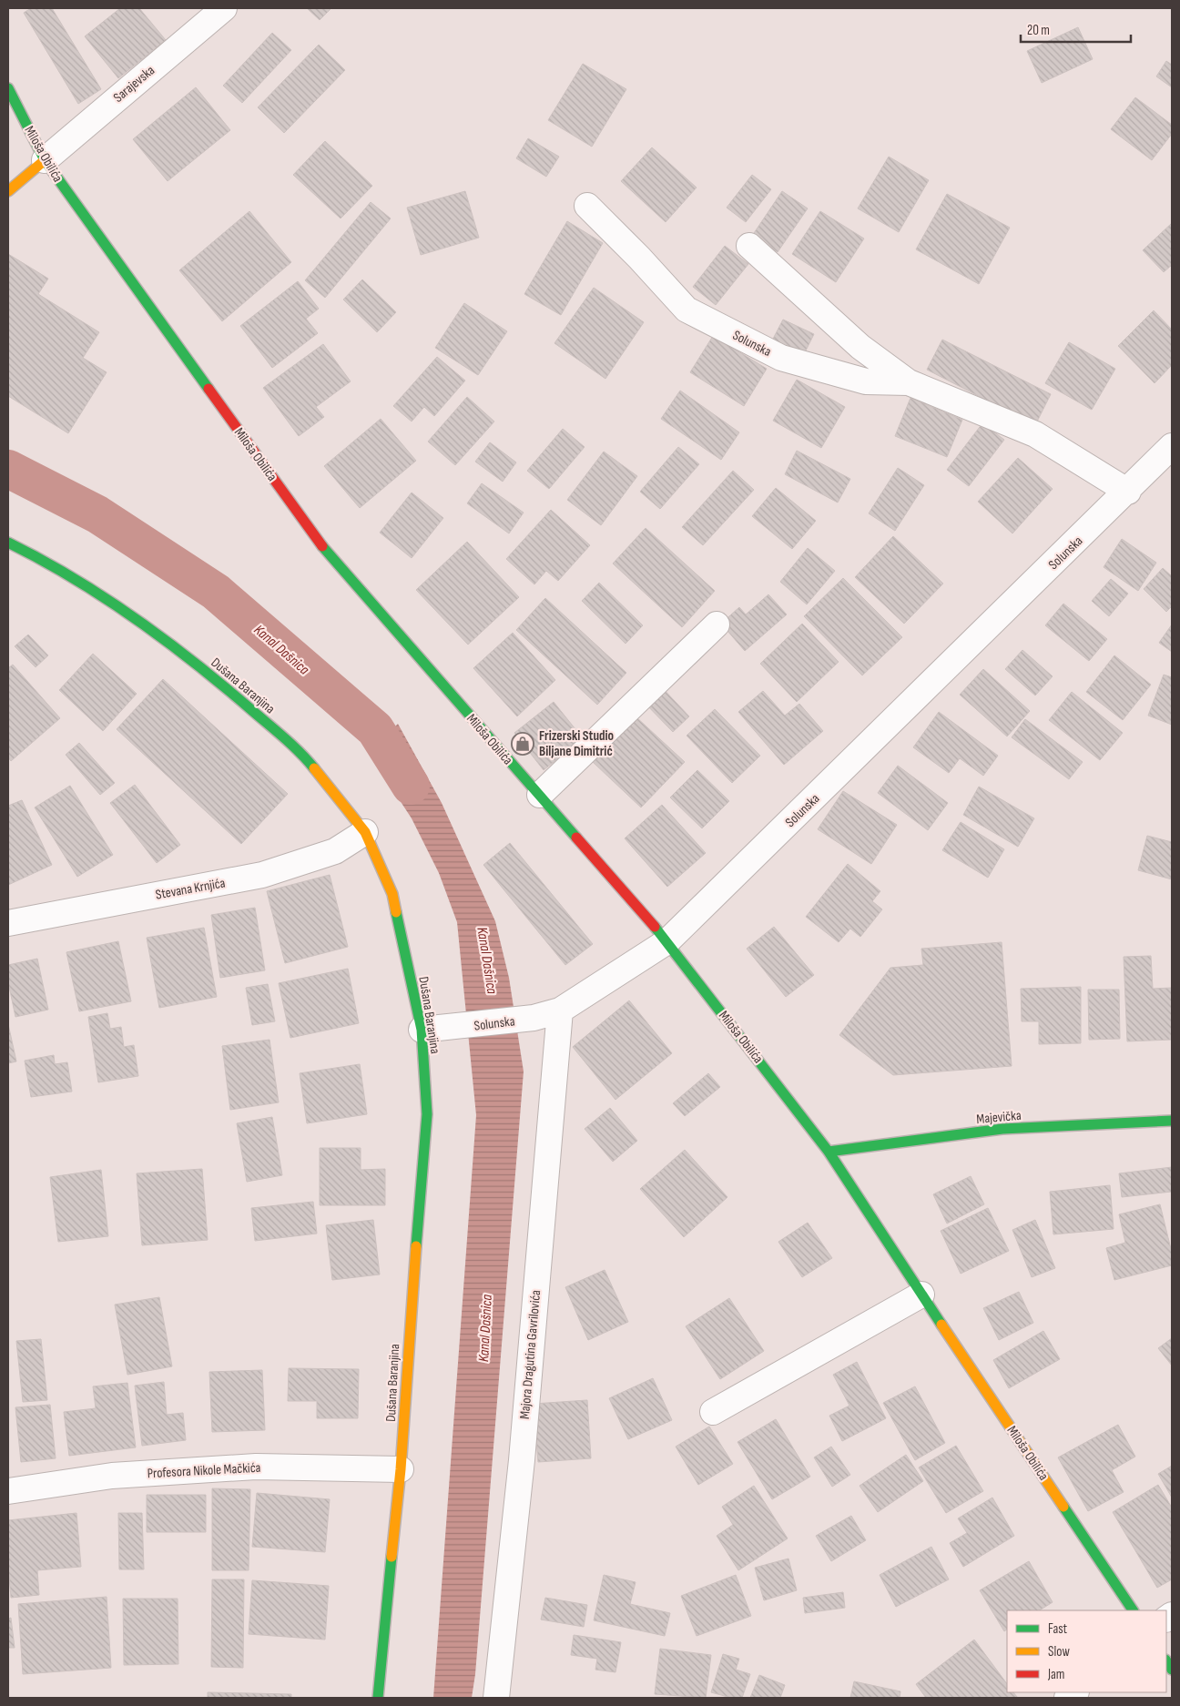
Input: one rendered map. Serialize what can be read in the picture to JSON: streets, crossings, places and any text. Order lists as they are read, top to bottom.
{
  "streets": {
    "main road": ["Miloša Obilića", "Dušana Baranjina", "Majevička"],
    "street": [
      "Sarajevska",
      "Solunska",
      "Stevana Krnjića",
      "Majora Dragutina Gavrilovića",
      "Profesora Nikole Mačkića"
    ]
  },
  "crossings": [
    ["Sarajevska", "Miloša Obilića"],
    ["Miloša Obilića", "Solunska"],
    ["Miloša Obilića", "Majevička"],
    ["Solunska", "Dušana Baranjina"],
    ["Solunska", "Majora Dragutina Gavrilovića"],
    ["Dušana Baranjina", "Stevana Krnjića"],
    ["Dušana Baranjina", "Profesora Nikole Mačkića"]
  ],
  "water": ["Kanal Dašnica"],
  "places": {
    "shop": ["Frizerski Studio Biljane Dimitrić"]
  },
  "legend": ["Fast", "Slow", "Jam"],
  "scale_bar": "20 m"
}
